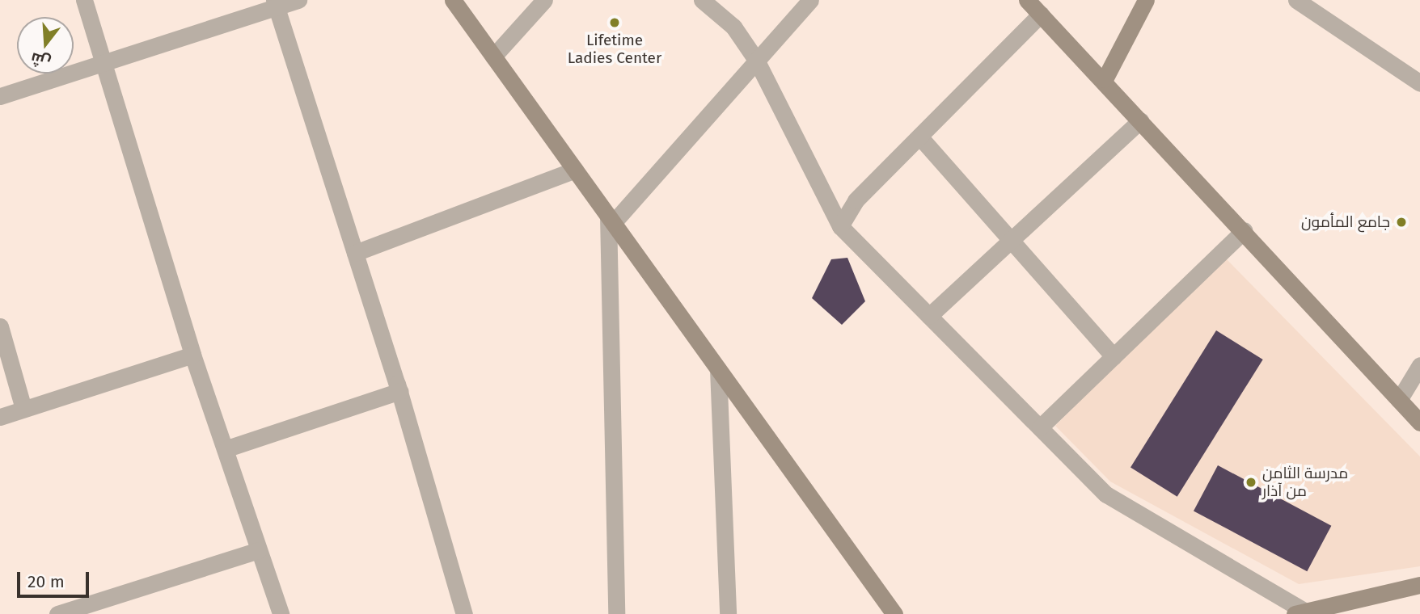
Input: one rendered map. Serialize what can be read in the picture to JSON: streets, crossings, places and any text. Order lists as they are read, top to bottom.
{
  "places": ["Lifetime Ladies Center", "جامع المأمون", "مدرسة الثامن من آذار"],
  "scale_bar": "20 m",
  "north": "bottom"
}
